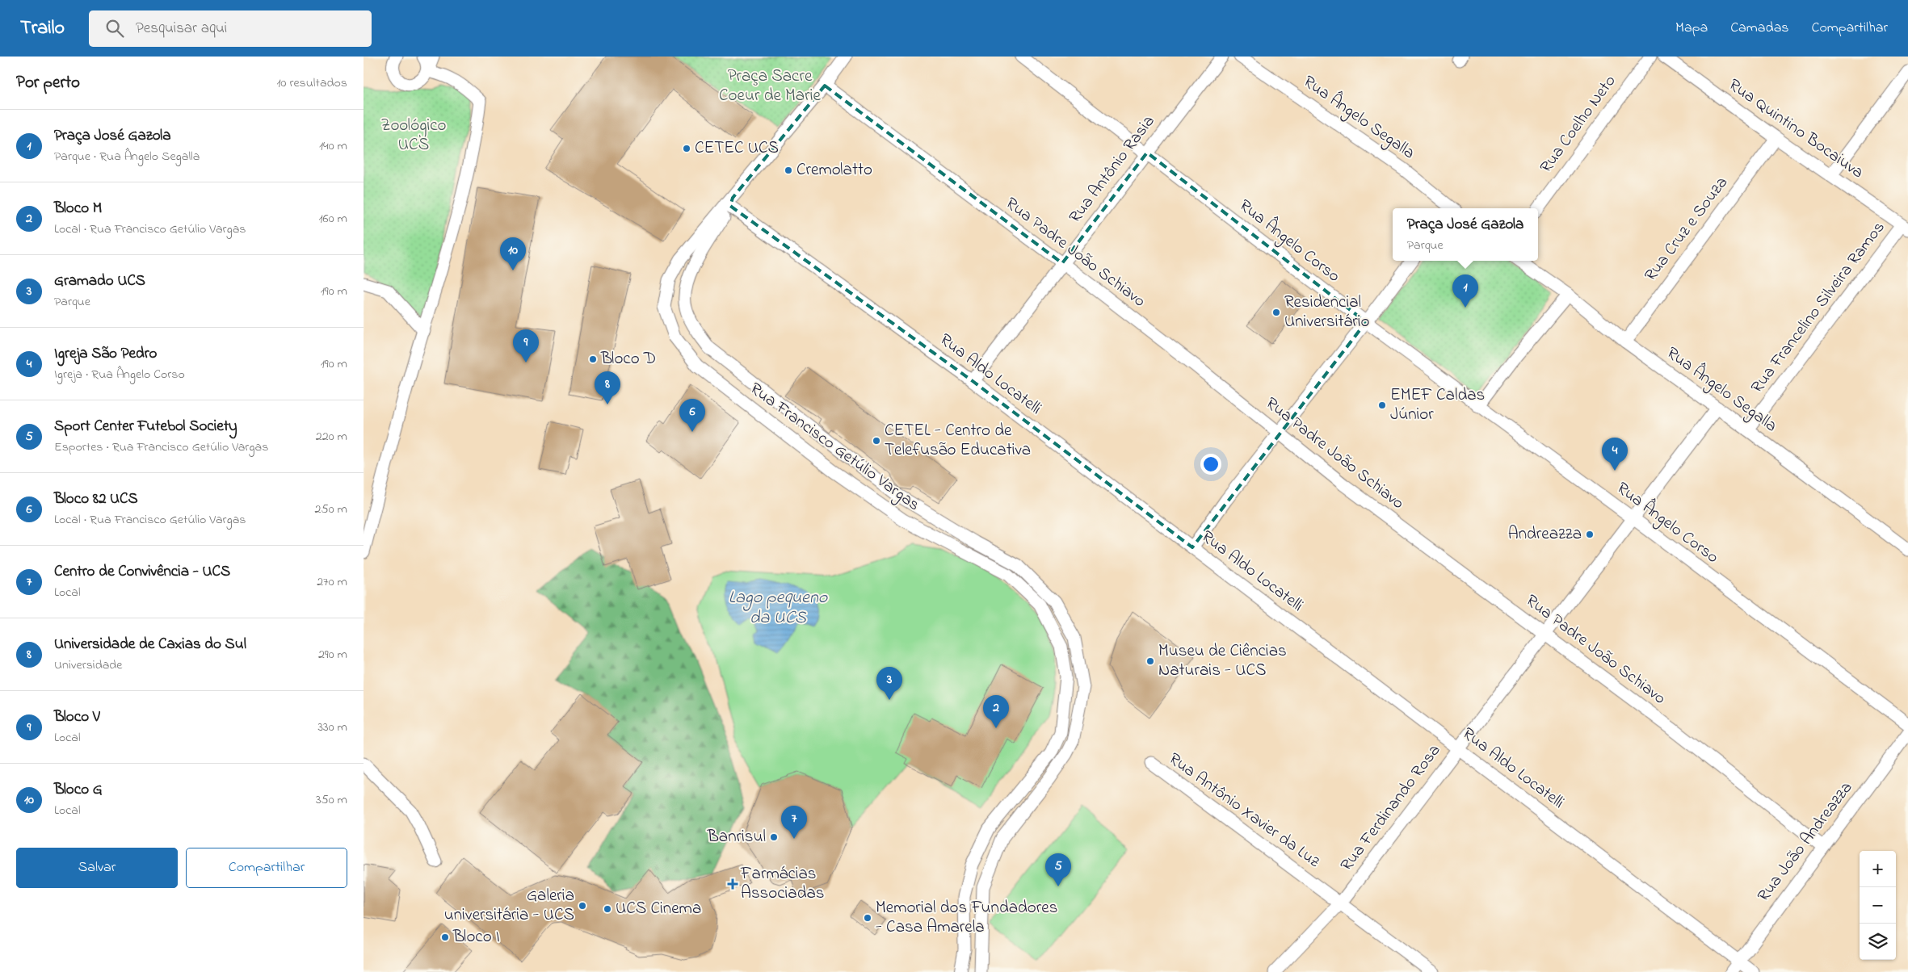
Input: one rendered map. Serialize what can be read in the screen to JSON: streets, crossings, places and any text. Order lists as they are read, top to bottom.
{
  "streets": {
    "street": [
      "Rua Ângelo Segalla",
      "Rua Coelho Neto",
      "Rua Quintino Bocaiuva",
      "Rua Antônio Rasia",
      "Rua Cruz e Souza",
      "Rua Ângelo Corso",
      "Rua Padre João Schiavo",
      "Rua Francelino Silveira Ramos",
      "Rua Aldo Locatelli",
      "Rua Francisco Getúlio Vargas",
      "Rua Ferdinando Rosa",
      "Rua Antônio Xavier da Luz",
      "Rua João Andreazza"
    ]
  },
  "crossings": [
    ["Rua Ângelo Segalla", "Rua Cruz e Souza"],
    ["Rua Ângelo Segalla", "Rua Francelino Silveira Ramos"],
    ["Rua Ângelo Segalla", "Rua Ferdinando Rosa"],
    ["Rua Quintino Bocaiuva", "Rua Cruz e Souza"],
    ["Rua Quintino Bocaiuva", "Rua Francelino Silveira Ramos"],
    ["Rua Antônio Rasia", "Rua Ângelo Corso"],
    ["Rua Antônio Rasia", "Rua Padre João Schiavo"],
    ["Rua Antônio Rasia", "Rua Aldo Locatelli"],
    ["Rua Ângelo Corso", "Rua Ferdinando Rosa"],
    ["Rua Padre João Schiavo", "Rua Ferdinando Rosa"],
    ["Rua Padre João Schiavo", "Rua João Andreazza"],
    ["Rua Aldo Locatelli", "Rua Francisco Getúlio Vargas"],
    ["Rua Aldo Locatelli", "Rua Ferdinando Rosa"],
    ["Rua Aldo Locatelli", "Rua João Andreazza"],
    ["Rua Ferdinando Rosa", "Rua Antônio Xavier da Luz"]
  ],
  "water": ["Lago pequeno da UCS"],
  "parks": ["Praça Sacre Coeur de Marie", "Zoológico UCS"],
  "places": {
    "other": [
      "CETEC UCS",
      "Cremolatto",
      "Residencial Universitário",
      "Bloco D",
      "EMEF Caldas Júnior",
      "CETEL - Centro de Telefusão Educativa",
      "Andreazza",
      "Museu de Ciências Naturais - UCS",
      "Banrisul",
      "Galeria universitária - UCS",
      "UCS Cinema",
      "Memorial dos Fundadores - Casa Amarela",
      "Bloco I"
    ],
    "health": ["Farmácias Associadas"]
  },
  "page": {
    "header": "Trailo",
    "search": "Pesquisar aqui",
    "nav": ["Mapa", "Camadas", "Compartilhar"],
    "heading": ["Por perto", "10 resultados"],
    "list": [
      {
        "mark": "1",
        "name": "Praça José Gazola",
        "note": "Parque · Rua Ângelo Segalla",
        "value": "140 m"
      },
      {
        "mark": "2",
        "name": "Bloco M",
        "note": "Local · Rua Francisco Getúlio Vargas",
        "value": "160 m"
      },
      {
        "mark": "3",
        "name": "Gramado UCS",
        "note": "Parque",
        "value": "190 m"
      },
      {
        "mark": "4",
        "name": "Igreja São Pedro",
        "note": "Igreja · Rua Ângelo Corso",
        "value": "190 m"
      },
      {
        "mark": "5",
        "name": "Sport Center Futebol Society",
        "note": "Esportes · Rua Francisco Getúlio Vargas",
        "value": "220 m"
      },
      {
        "mark": "6",
        "name": "Bloco 82 UCS",
        "note": "Local · Rua Francisco Getúlio Vargas",
        "value": "250 m"
      },
      {
        "mark": "7",
        "name": "Centro de Convivência - UCS",
        "note": "Local",
        "value": "270 m"
      },
      {
        "mark": "8",
        "name": "Universidade de Caxias do Sul",
        "note": "Universidade",
        "value": "290 m"
      },
      {
        "mark": "9",
        "name": "Bloco V",
        "note": "Local",
        "value": "330 m"
      },
      {
        "mark": "10",
        "name": "Bloco G",
        "note": "Local",
        "value": "350 m"
      }
    ],
    "popup": ["Praça José Gazola", "Parque"],
    "pins": [
      "10",
      "1",
      "9",
      "8",
      "6",
      "4",
      "3",
      "2",
      "7",
      "5"
    ],
    "buttons": ["Salvar", "Compartilhar"],
    "map_buttons": ["+", "−"]
  }
}
